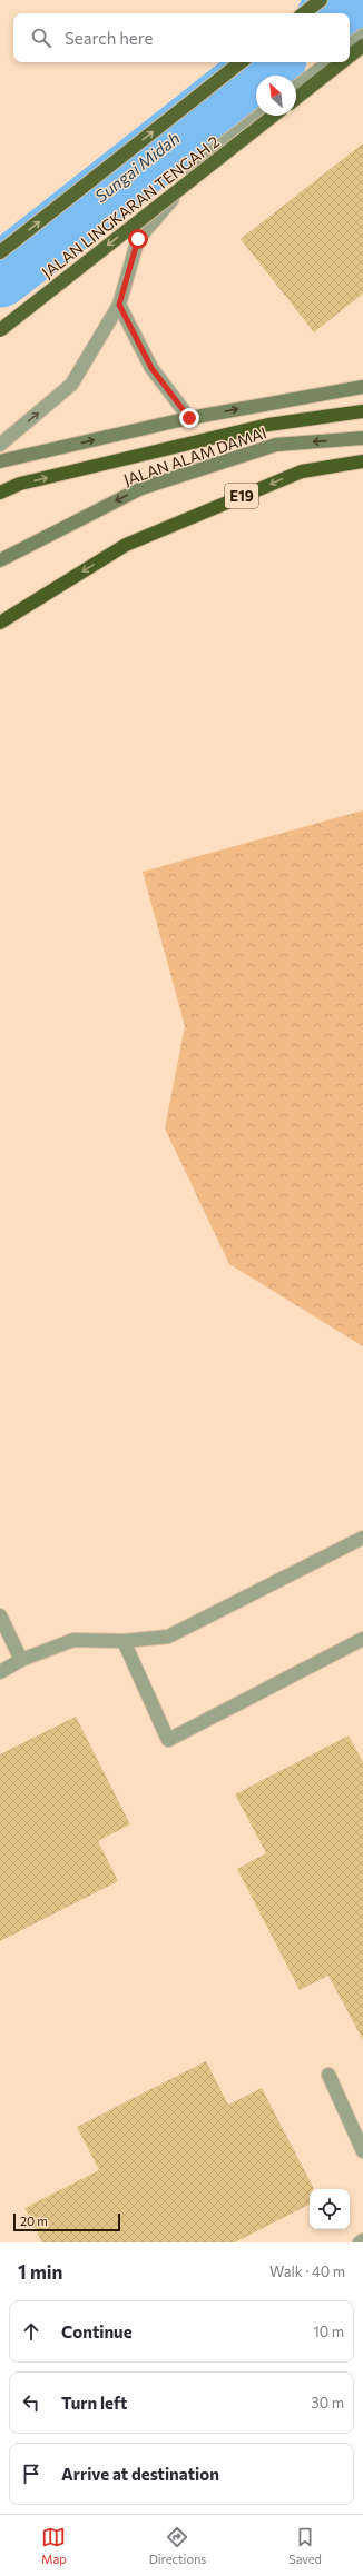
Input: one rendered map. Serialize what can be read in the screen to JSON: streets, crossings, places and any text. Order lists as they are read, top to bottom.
{
  "streets": {
    "highway": ["JALAN LINGKARAN TENGAH 2", "E19"],
    "main road": ["JALAN ALAM DAMAI"]
  },
  "water": ["Sungai Midah"],
  "scale_bar": "20 m",
  "north": "top left",
  "page": {
    "search": "Search here",
    "scale": "20 m",
    "heading": ["1 min", "Walk · 40 m"],
    "list": [
      ["Continue", "10 m"],
      ["Turn left", "30 m"],
      "Arrive at destination"
    ],
    "nav": ["Map", "Directions", "Saved"]
  }
}
